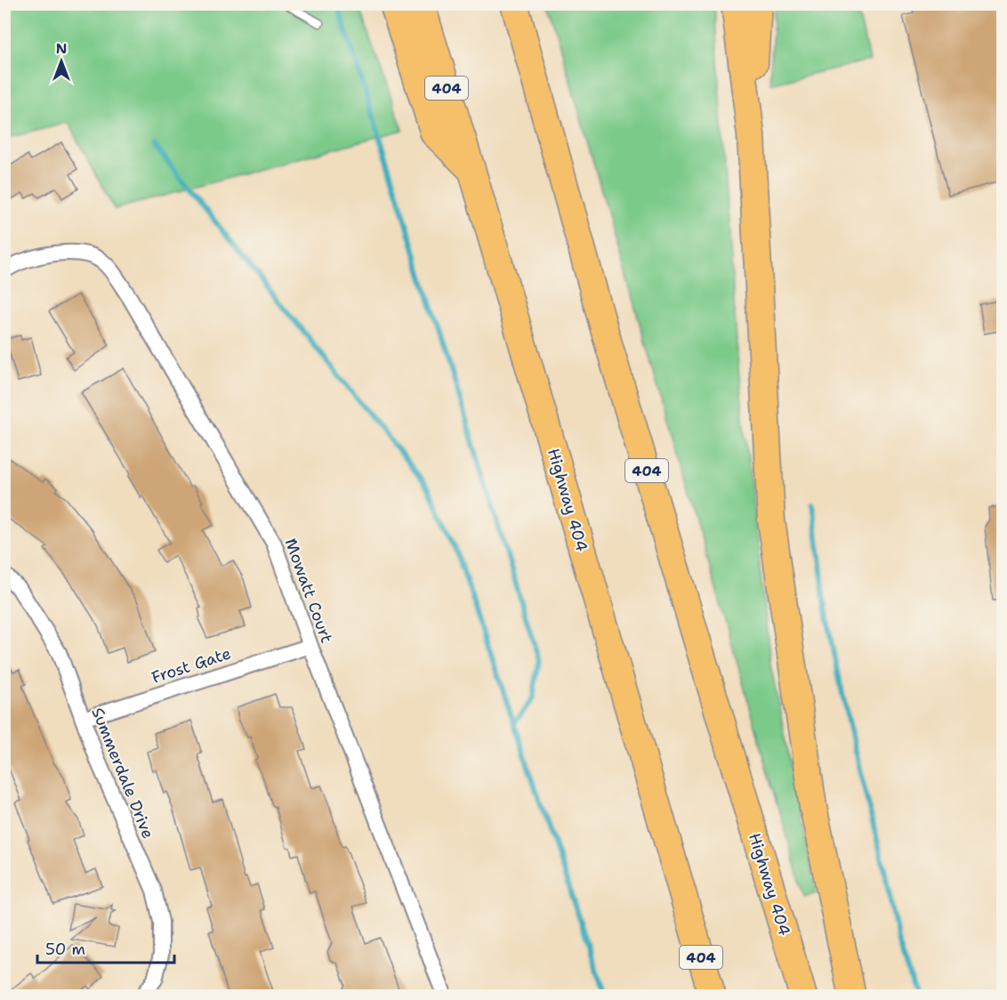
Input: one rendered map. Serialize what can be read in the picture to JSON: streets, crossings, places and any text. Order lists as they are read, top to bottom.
{
  "streets": {
    "highway": ["404", "Highway 404"],
    "street": ["Mowatt Court", "Frost Gate", "Summerdale Drive"]
  },
  "crossings": [
    ["Mowatt Court", "Frost Gate"],
    ["Frost Gate", "Summerdale Drive"]
  ],
  "scale_bar": "50 m",
  "north": "top"
}
